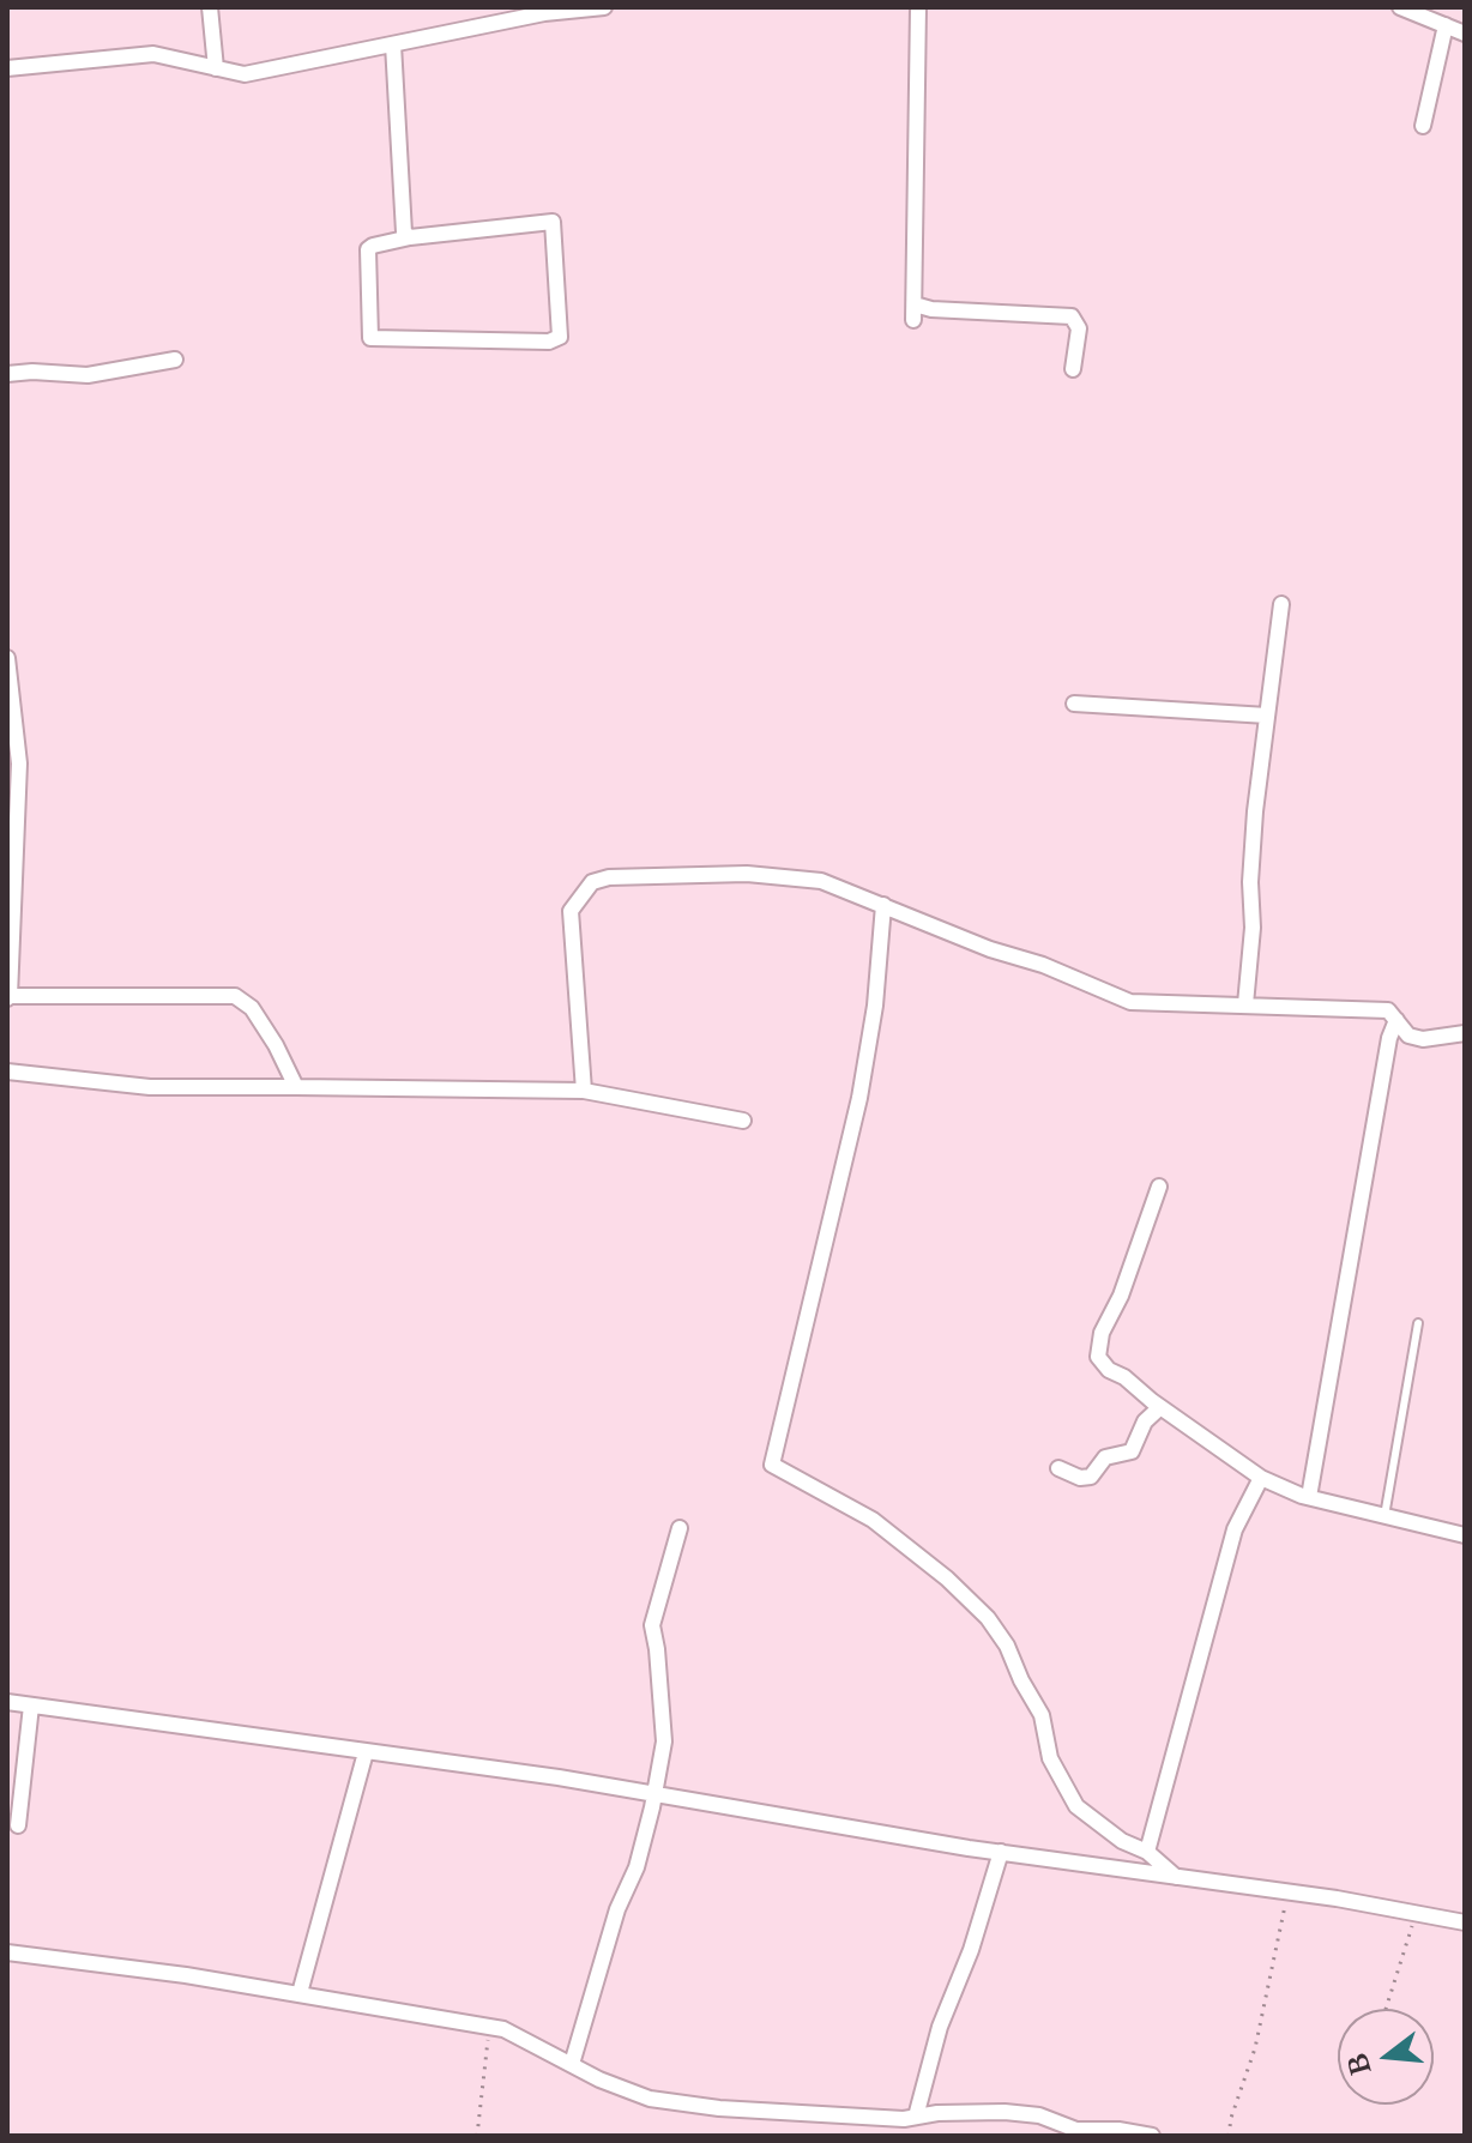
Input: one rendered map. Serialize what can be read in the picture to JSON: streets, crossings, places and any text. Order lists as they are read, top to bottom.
{
  "north": "left"
}
